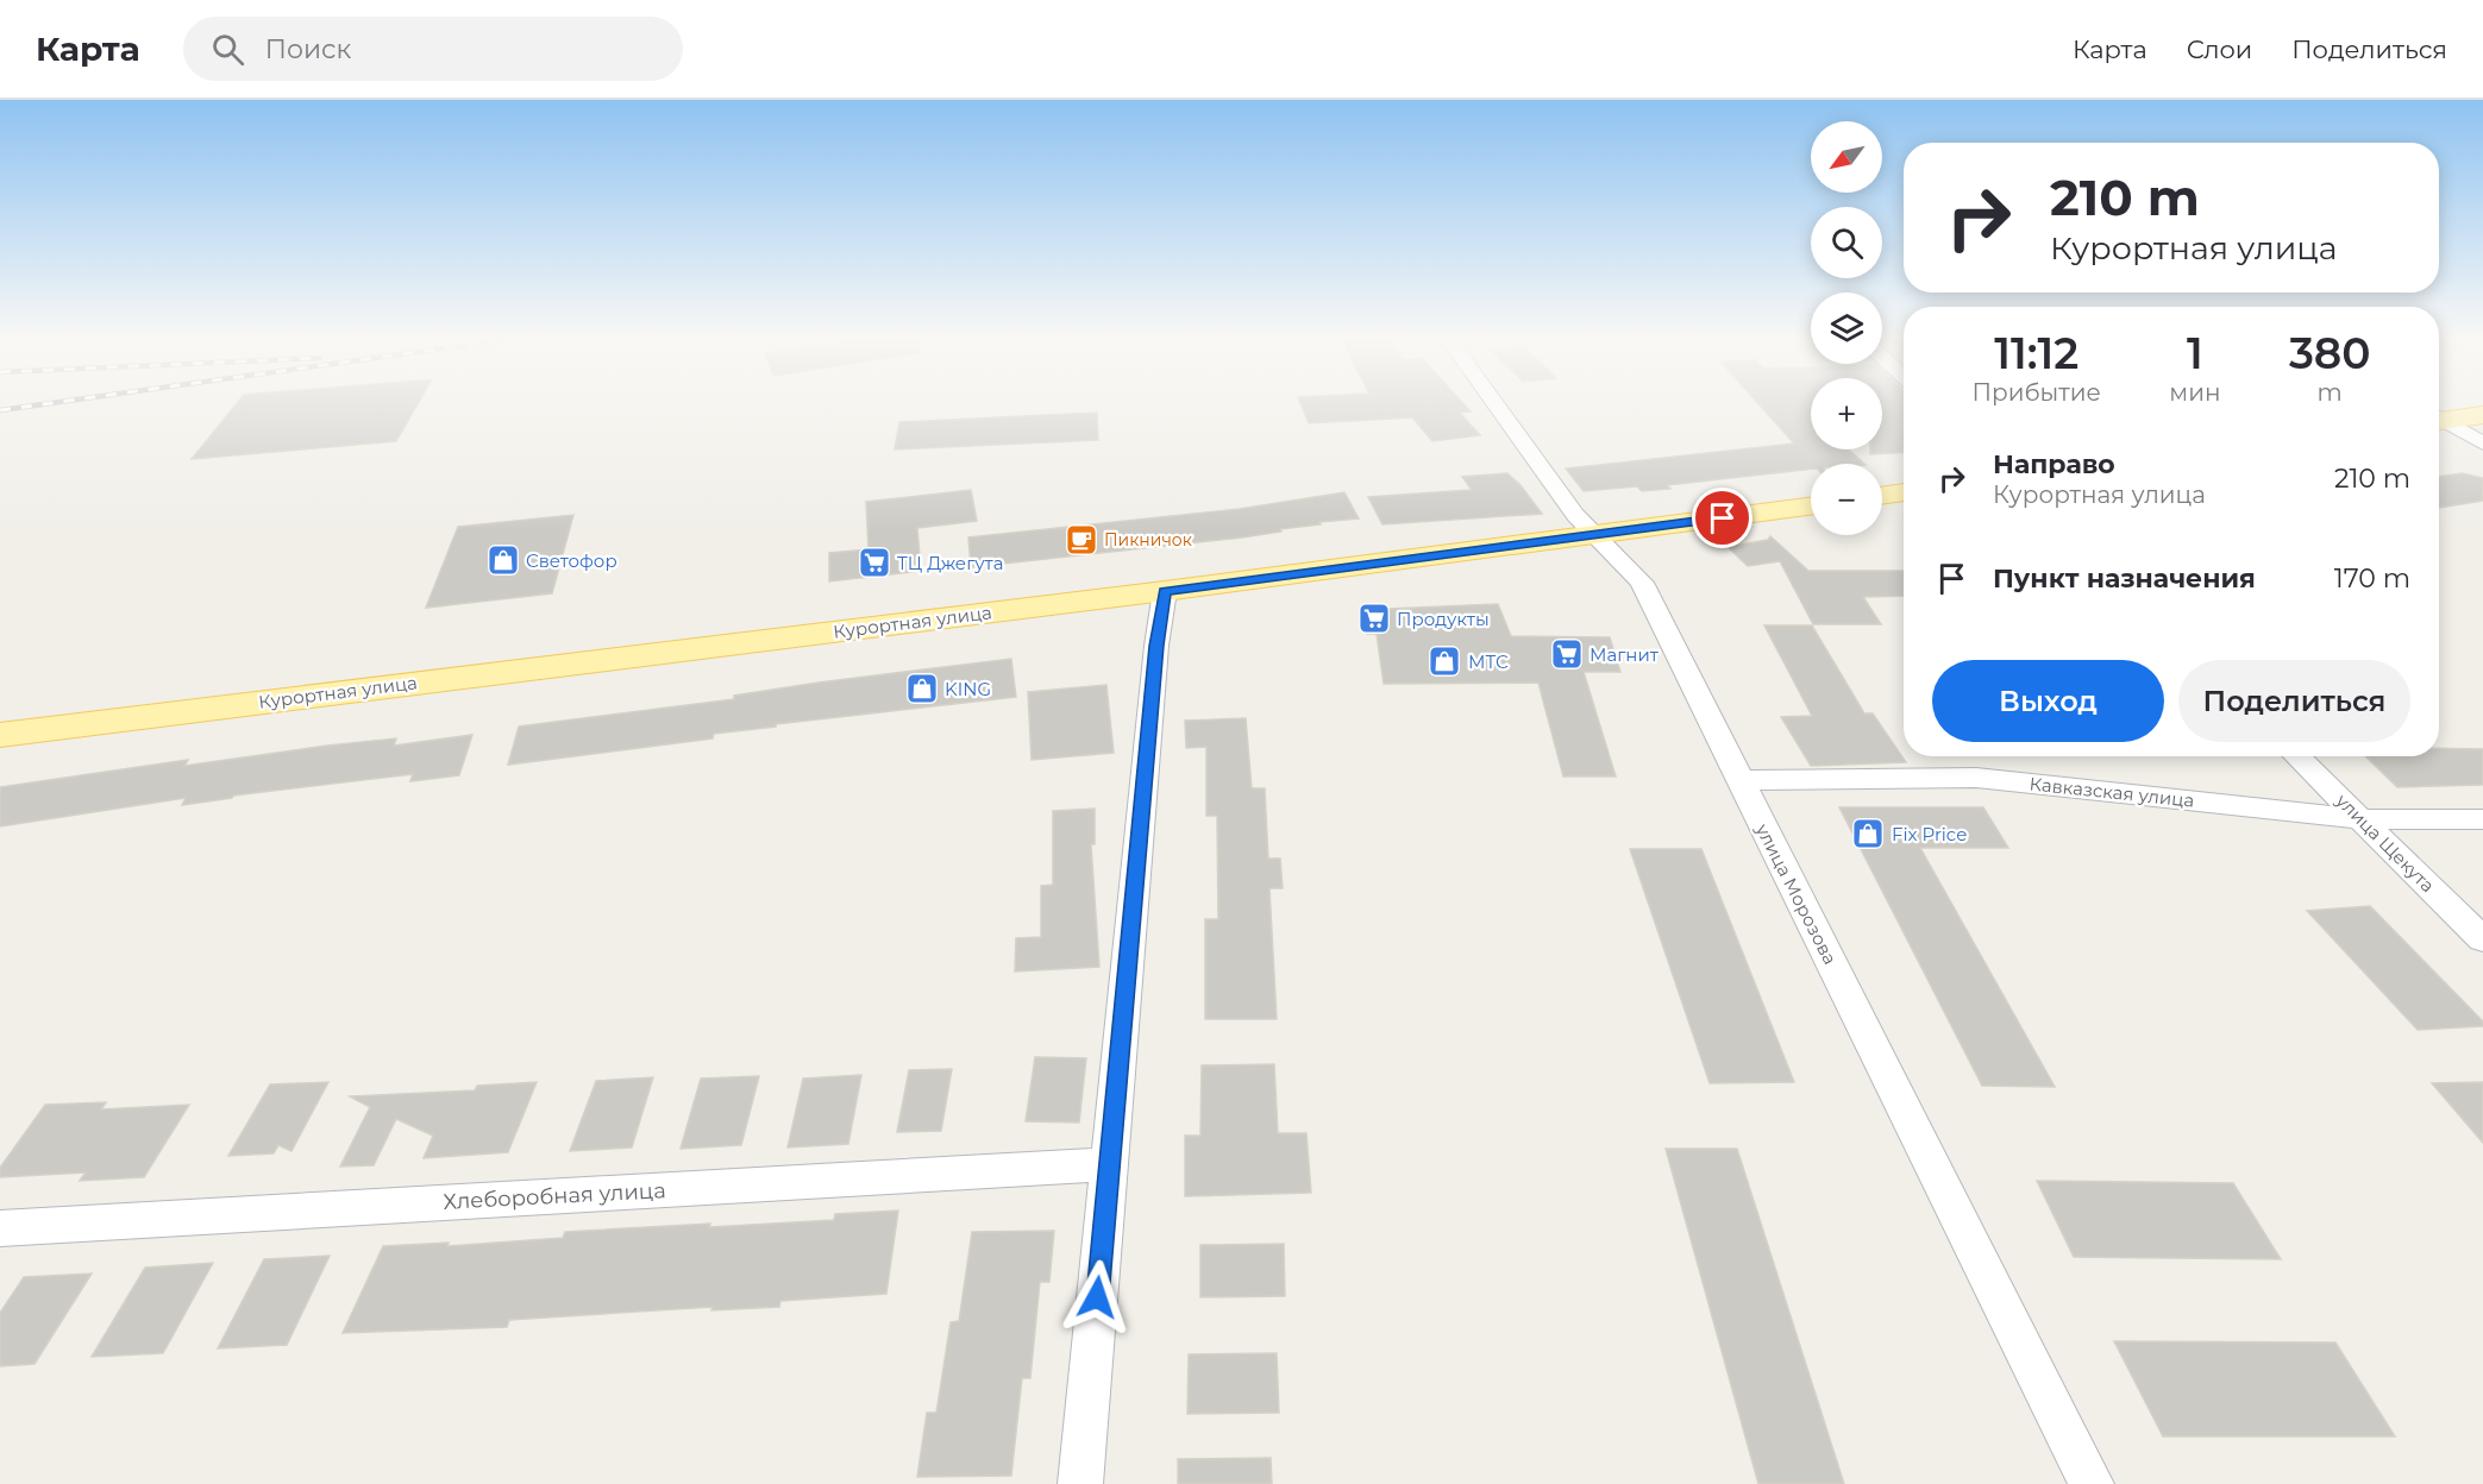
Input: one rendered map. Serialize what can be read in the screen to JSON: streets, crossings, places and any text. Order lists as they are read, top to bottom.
{
  "streets": {
    "main road": ["Курортная улица"],
    "street": [
      "Кавказская улица",
      "улица Щекута",
      "улица Морозова",
      "Хлеборобная улица"
    ]
  },
  "crossings": [
    ["Курортная улица", "улица Морозова"],
    ["Кавказская улица", "улица Щекута"],
    ["Кавказская улица", "улица Морозова"]
  ],
  "places": {
    "cafe": ["Пикничок"],
    "shop": [
      "Светофор",
      "МТС",
      "KING",
      "Fix Price"
    ],
    "supermarket": ["ТЦ Джегута", "Продукты", "Магнит"]
  },
  "north": "bottom left",
  "page": {
    "header": "Карта",
    "search": "Поиск",
    "nav": ["Карта", "Слои", "Поделиться"],
    "map_buttons": ["+", "−"],
    "turn": ["210 m", "Курортная улица"],
    "eta": [
      "11:12",
      "Прибытие",
      "1",
      "мин",
      "380",
      "m"
    ],
    "list": [
      {
        "name": "Направо",
        "note": "Курортная улица",
        "value": "210 m"
      },
      {
        "name": "Пункт назначения",
        "value": "170 m"
      }
    ],
    "buttons": ["Выход", "Поделиться"]
  }
}
